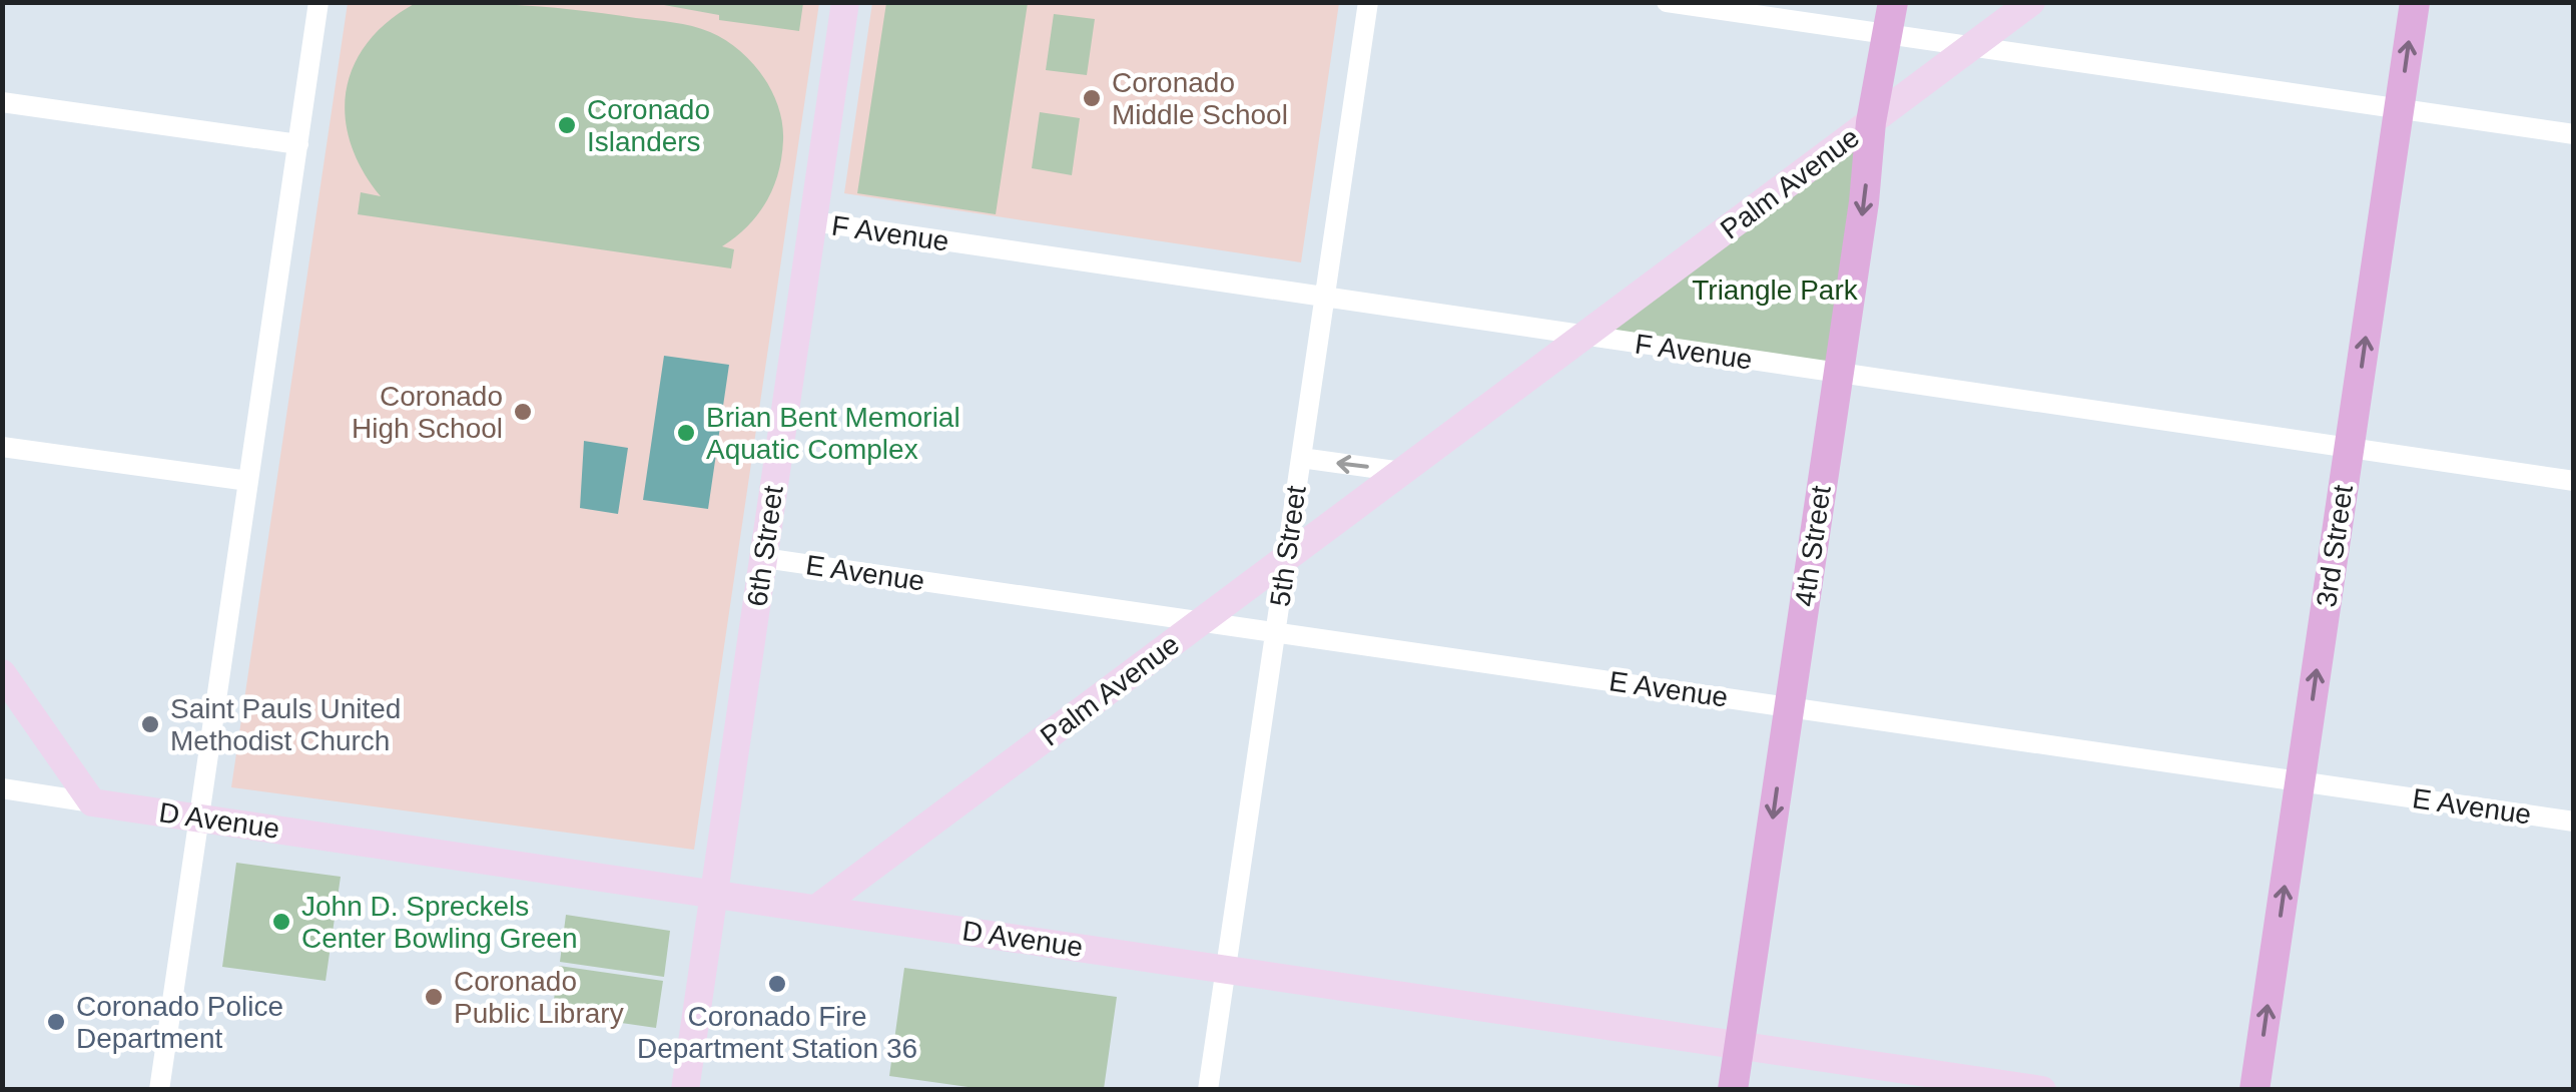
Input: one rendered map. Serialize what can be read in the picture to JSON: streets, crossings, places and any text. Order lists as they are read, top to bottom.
{
  "streets": {
    "main road": ["4th Street", "3rd Street"],
    "street": [
      "Palm Avenue",
      "F Avenue",
      "6th Street",
      "5th Street",
      "E Avenue",
      "D Avenue"
    ]
  },
  "crossings": [
    ["Palm Avenue", "F Avenue"],
    ["Palm Avenue", "5th Street"],
    ["Palm Avenue", "4th Street"],
    ["Palm Avenue", "E Avenue"],
    ["Palm Avenue", "D Avenue"],
    ["F Avenue", "6th Street"],
    ["F Avenue", "5th Street"],
    ["F Avenue", "4th Street"],
    ["F Avenue", "3rd Street"],
    ["6th Street", "E Avenue"],
    ["6th Street", "D Avenue"],
    ["5th Street", "E Avenue"],
    ["5th Street", "D Avenue"],
    ["4th Street", "E Avenue"],
    ["4th Street", "D Avenue"],
    ["3rd Street", "E Avenue"]
  ],
  "one_way": ["4th Street", "3rd Street"],
  "parks": ["Triangle Park"],
  "places": [
    "Coronado Middle School",
    "Coronado Islanders",
    "Coronado High School",
    "Brian Bent Memorial Aquatic Complex",
    "Saint Pauls United Methodist Church",
    "John D. Spreckels Center Bowling Green",
    "Coronado Fire Department Station 36",
    "Coronado Public Library",
    "Coronado Police Department"
  ]
}
